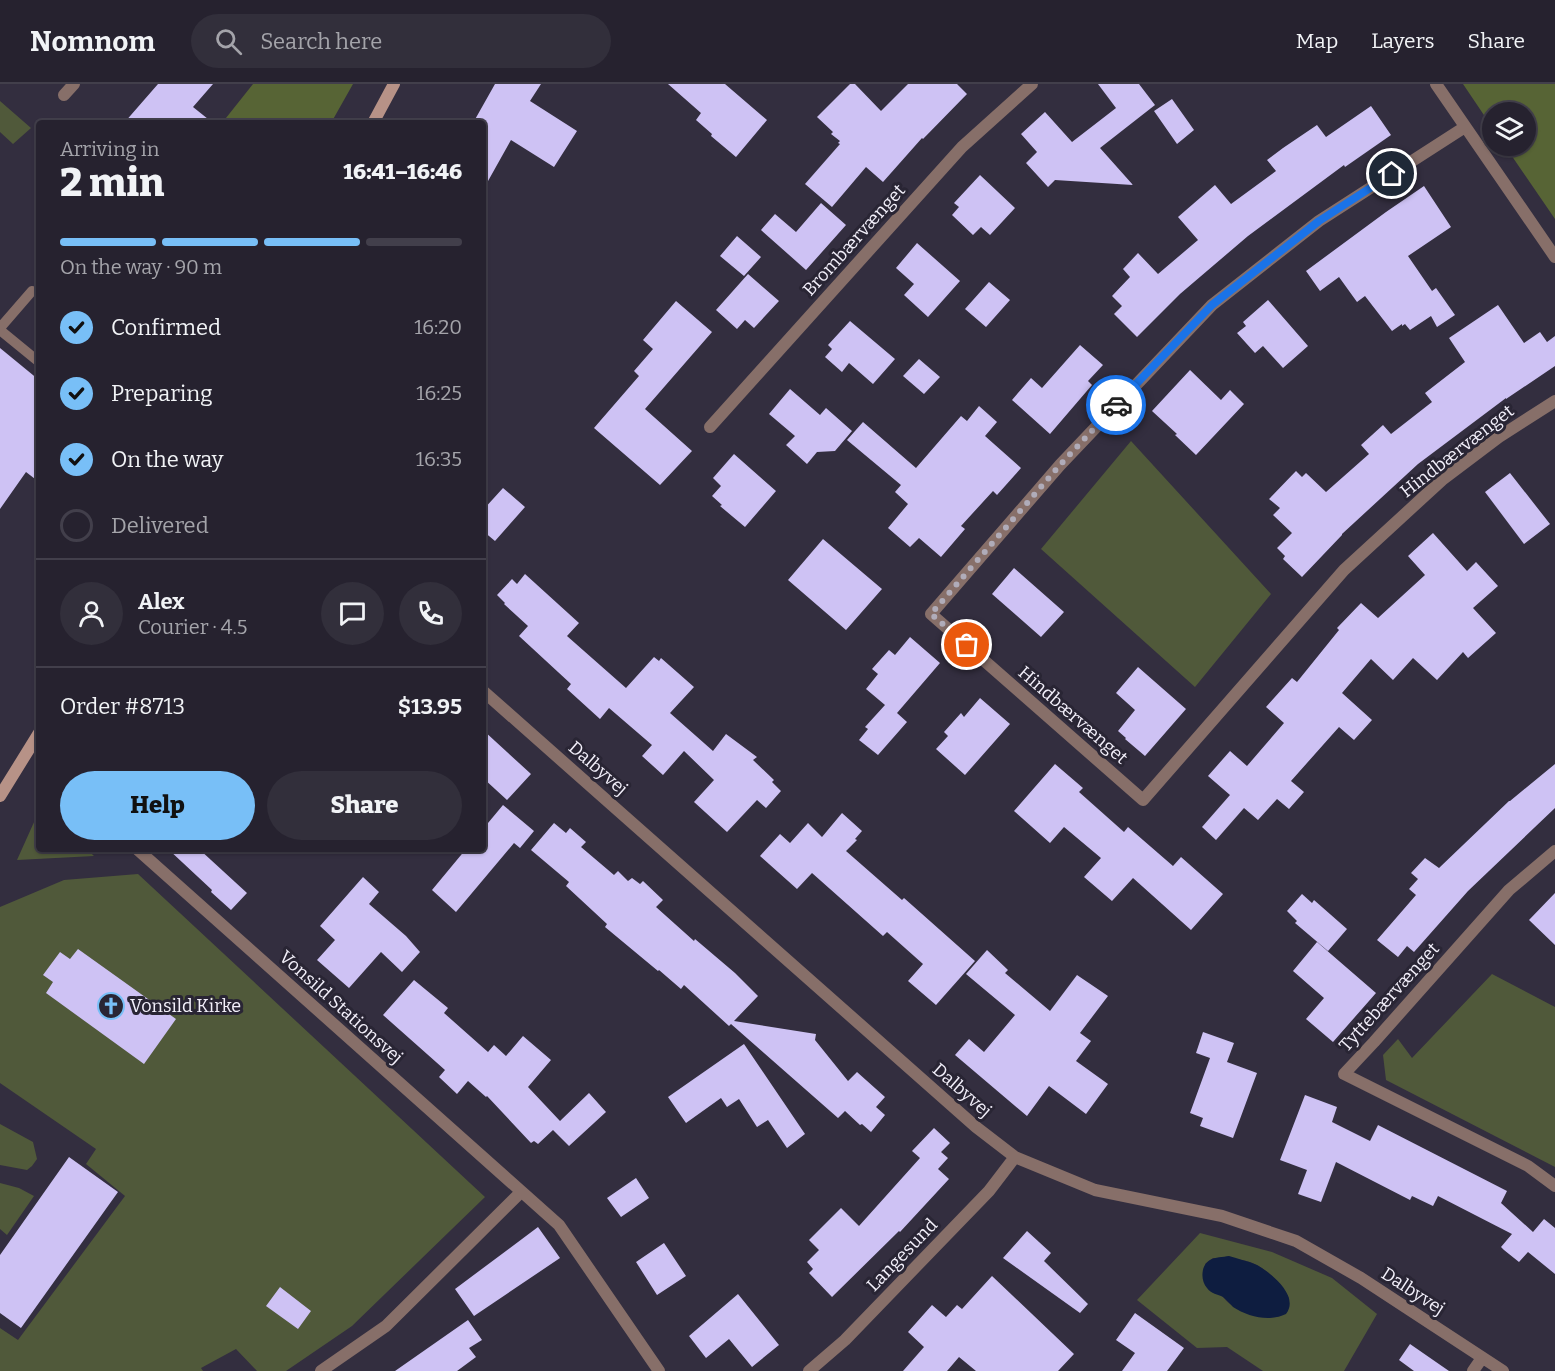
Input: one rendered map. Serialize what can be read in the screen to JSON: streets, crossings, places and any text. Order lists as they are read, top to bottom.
{
  "streets": {
    "street": [
      "Brombærvænget",
      "Hindbærvænget",
      "Dalbyvej",
      "Tyttebærvænget",
      "Vonsild Stationsvej",
      "Langesund"
    ]
  },
  "crossings": [
    ["Dalbyvej", "Langesund"]
  ],
  "places": {
    "church": ["Vonsild Kirke"]
  },
  "page": {
    "header": "Nomnom",
    "search": "Search here",
    "nav": ["Map", "Layers", "Share"],
    "heading": ["2 min", "Arriving in", "16:41–16:46"],
    "panel": [
      "Alex",
      "Courier · 4.5",
      "Order #8713",
      "$13.95"
    ],
    "bar": "On the way · 90 m",
    "list": [
      ["Confirmed", "16:20"],
      ["Preparing", "16:25"],
      ["On the way", "16:35"],
      "Delivered"
    ],
    "buttons": ["Help", "Share"]
  }
}
